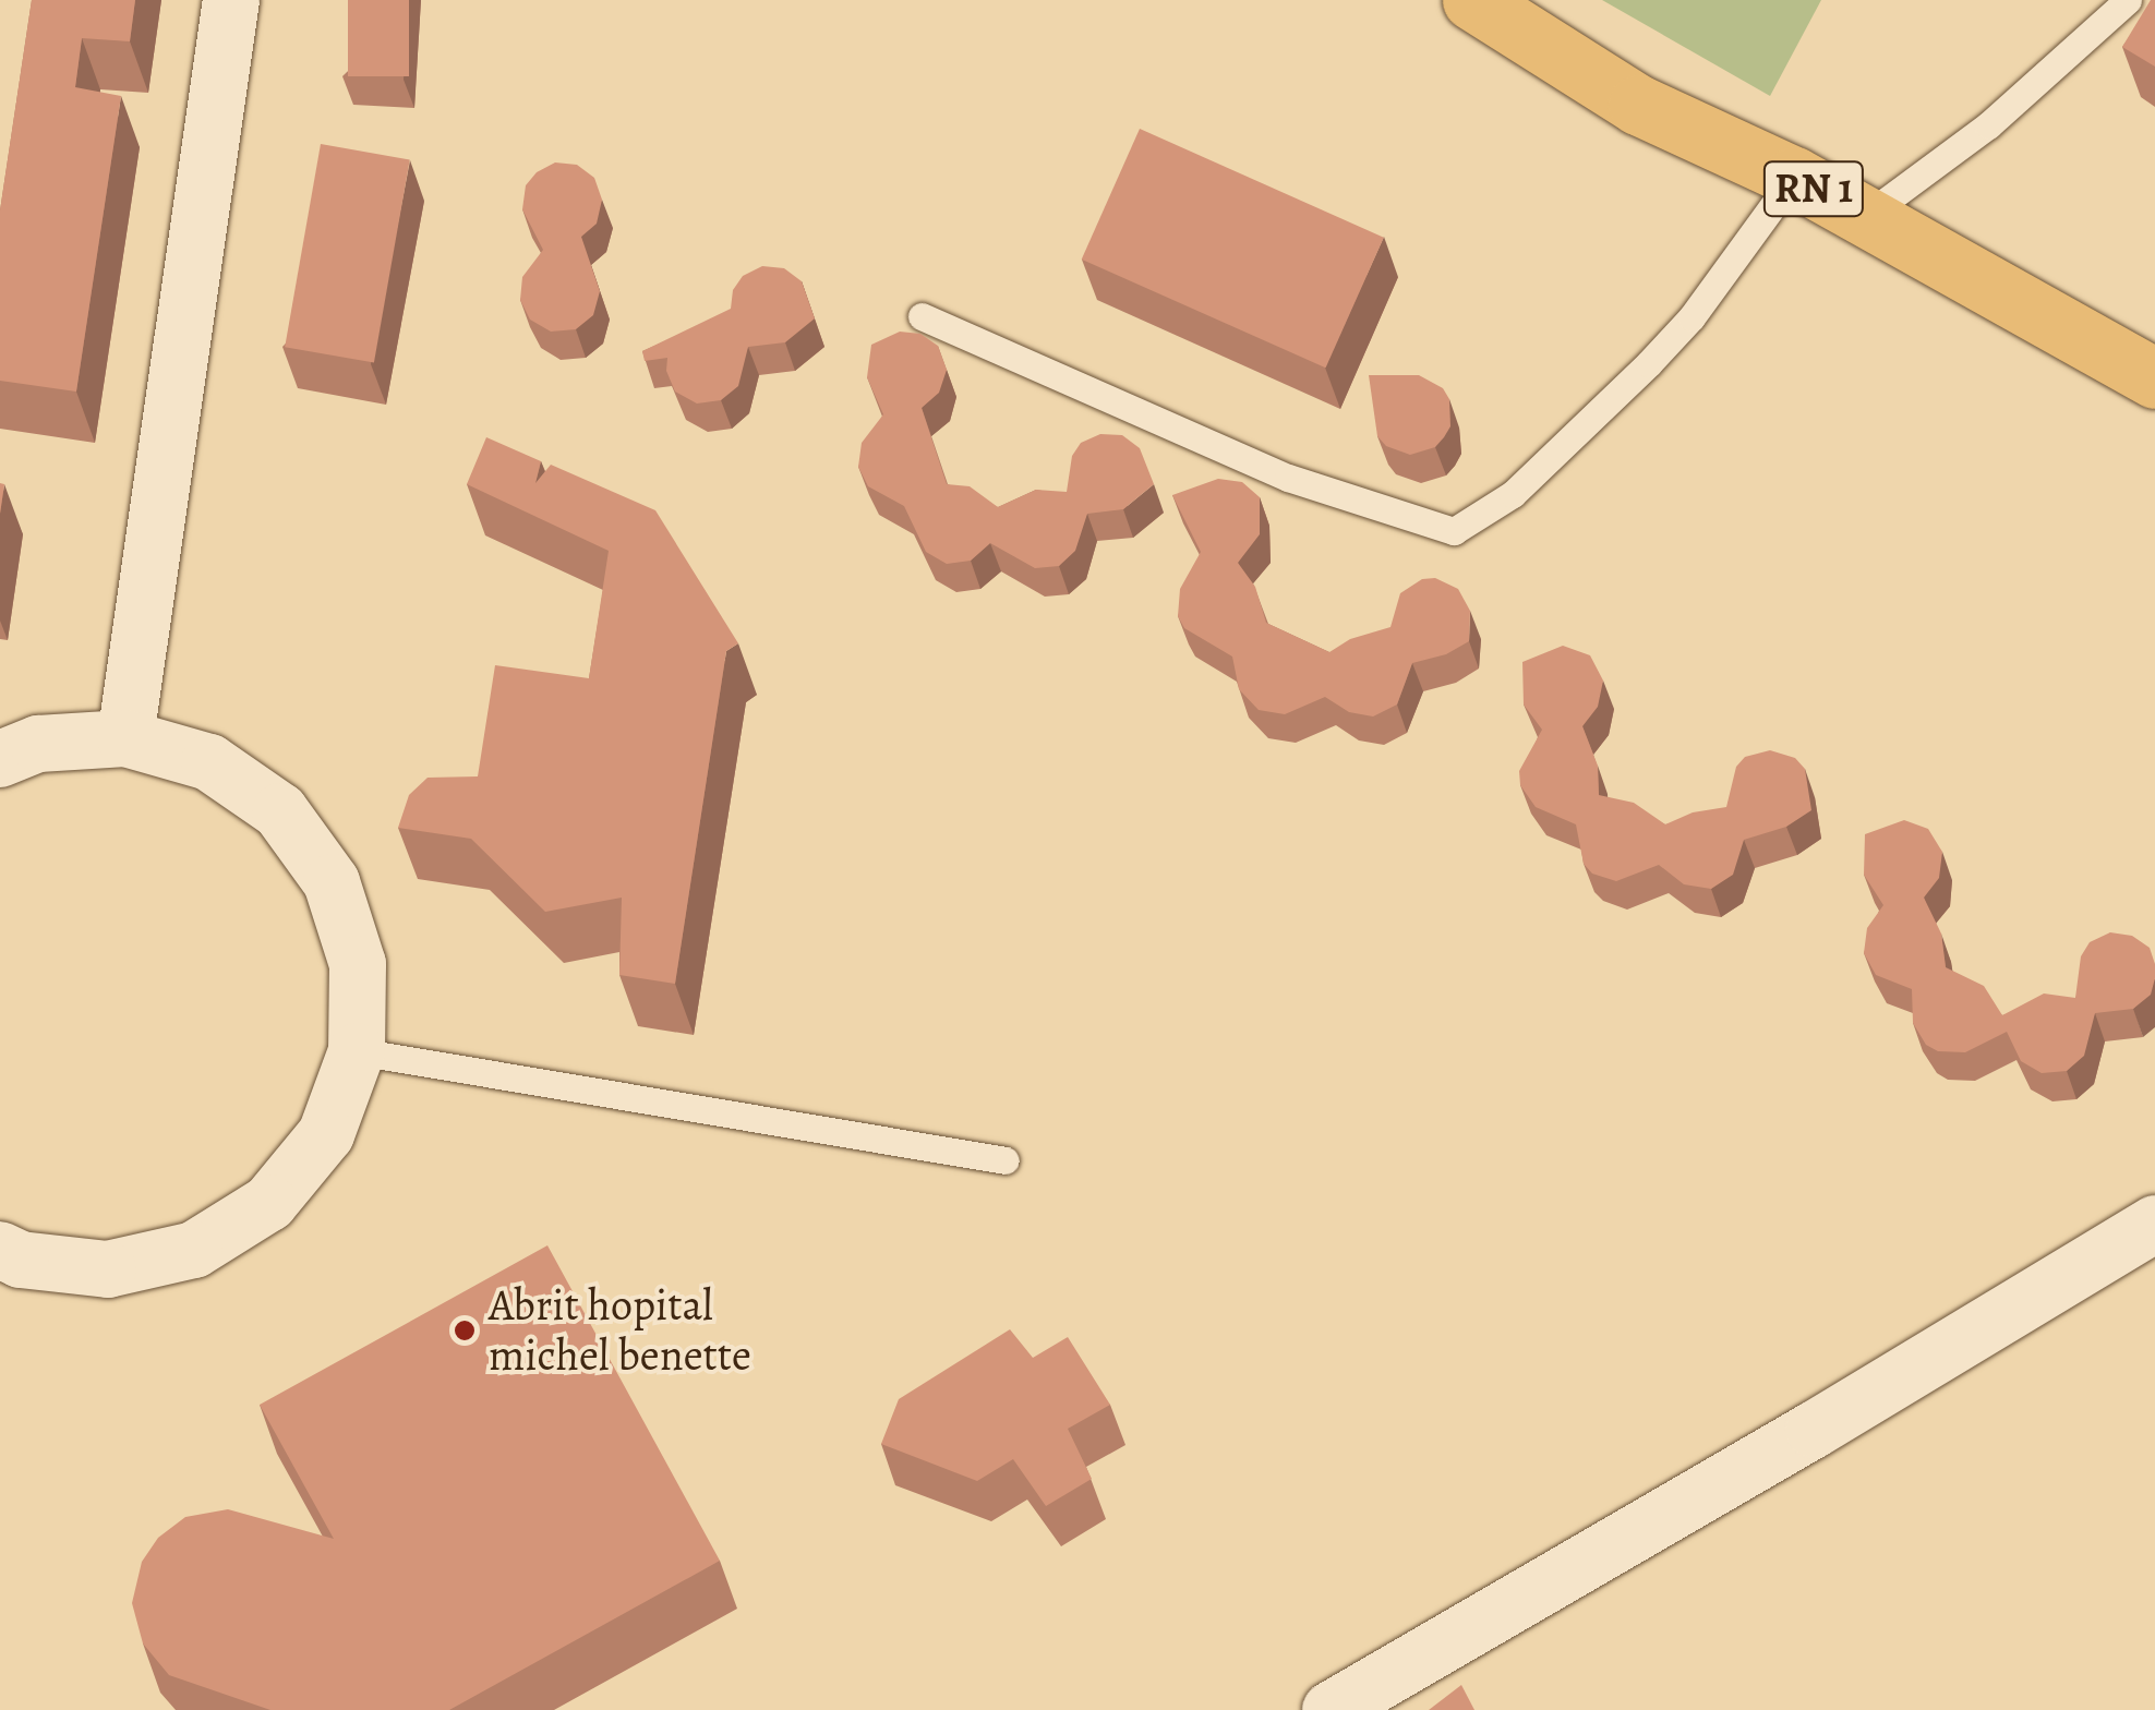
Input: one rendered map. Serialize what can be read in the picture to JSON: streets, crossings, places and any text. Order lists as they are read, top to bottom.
{
  "streets": {
    "main road": ["RN 1"]
  },
  "places": ["Abrit hopital michel benette"]
}
